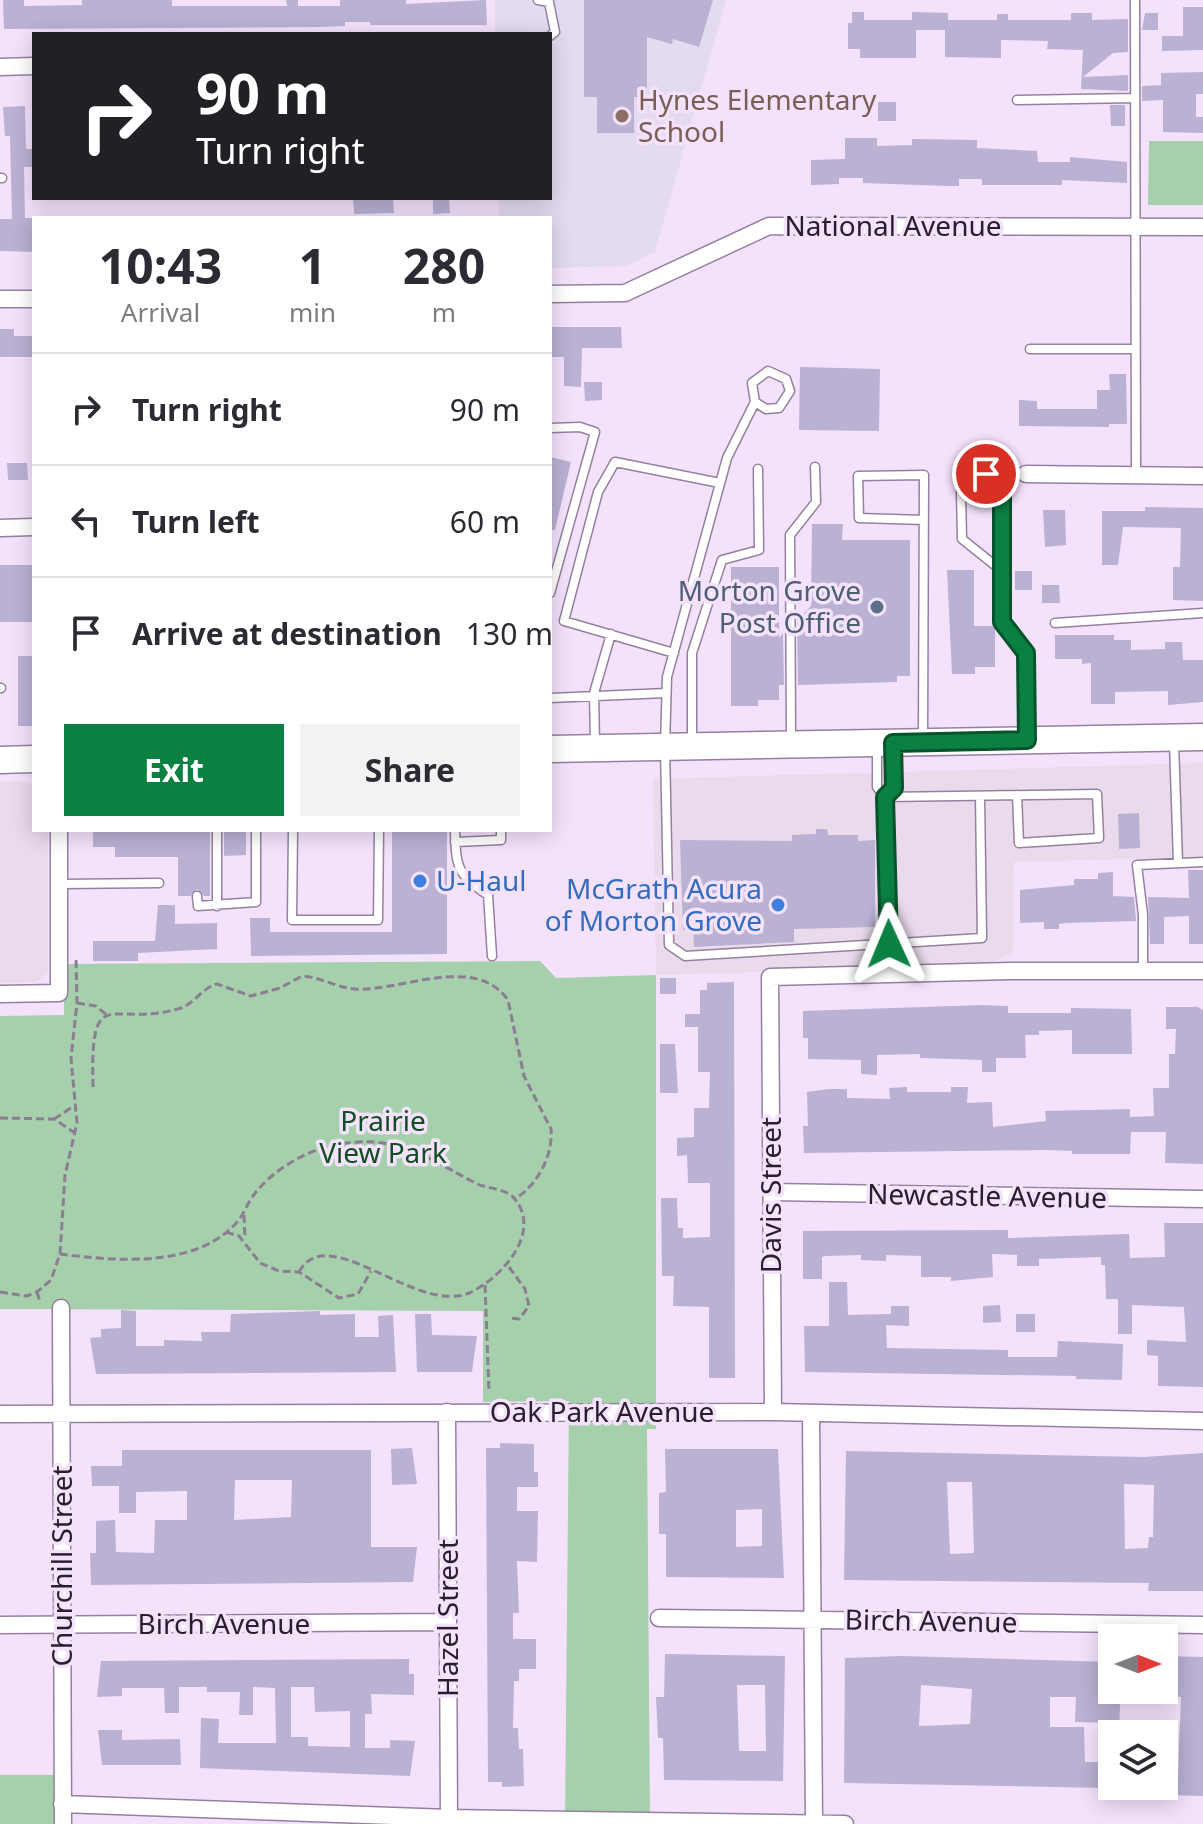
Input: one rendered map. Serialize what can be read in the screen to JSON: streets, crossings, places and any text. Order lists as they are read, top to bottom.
{
  "streets": {
    "street": [
      "National Avenue",
      "Davis Street",
      "Newcastle Avenue",
      "Oak Park Avenue",
      "Churchill Street",
      "Hazel Street",
      "Birch Avenue"
    ]
  },
  "crossings": [
    ["Davis Street", "Newcastle Avenue"],
    ["Davis Street", "Oak Park Avenue"],
    ["Oak Park Avenue", "Churchill Street"],
    ["Oak Park Avenue", "Hazel Street"],
    ["Churchill Street", "Birch Avenue"],
    ["Hazel Street", "Birch Avenue"]
  ],
  "parks": ["Prairie View Park"],
  "places": [
    "Hynes Elementary School",
    "Morton Grove Post Office",
    "U-Haul",
    "McGrath Acura of Morton Grove"
  ],
  "north": "right",
  "page": {
    "turn": ["90 m", "Turn right"],
    "eta": [
      "10:43",
      "Arrival",
      "1",
      "min",
      "280",
      "m"
    ],
    "list": [
      {
        "name": "Turn right",
        "value": "90 m"
      },
      {
        "name": "Turn left",
        "value": "60 m"
      },
      {
        "name": "Arrive at destination",
        "value": "130 m"
      }
    ],
    "buttons": ["Exit", "Share"]
  }
}
